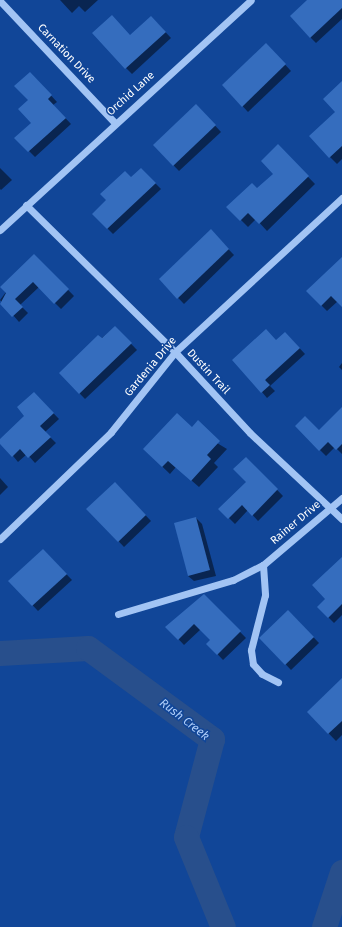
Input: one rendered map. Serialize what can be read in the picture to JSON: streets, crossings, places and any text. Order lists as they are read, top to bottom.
{
  "streets": {
    "street": [
      "Carnation Drive",
      "Orchid Lane",
      "Gardenia Drive",
      "Dustin Trail",
      "Rainer Drive"
    ]
  },
  "crossings": [
    ["Carnation Drive", "Orchid Lane"],
    ["Orchid Lane", "Dustin Trail"],
    ["Gardenia Drive", "Dustin Trail"],
    ["Dustin Trail", "Rainer Drive"]
  ],
  "water": ["Rush Creek"]
}
